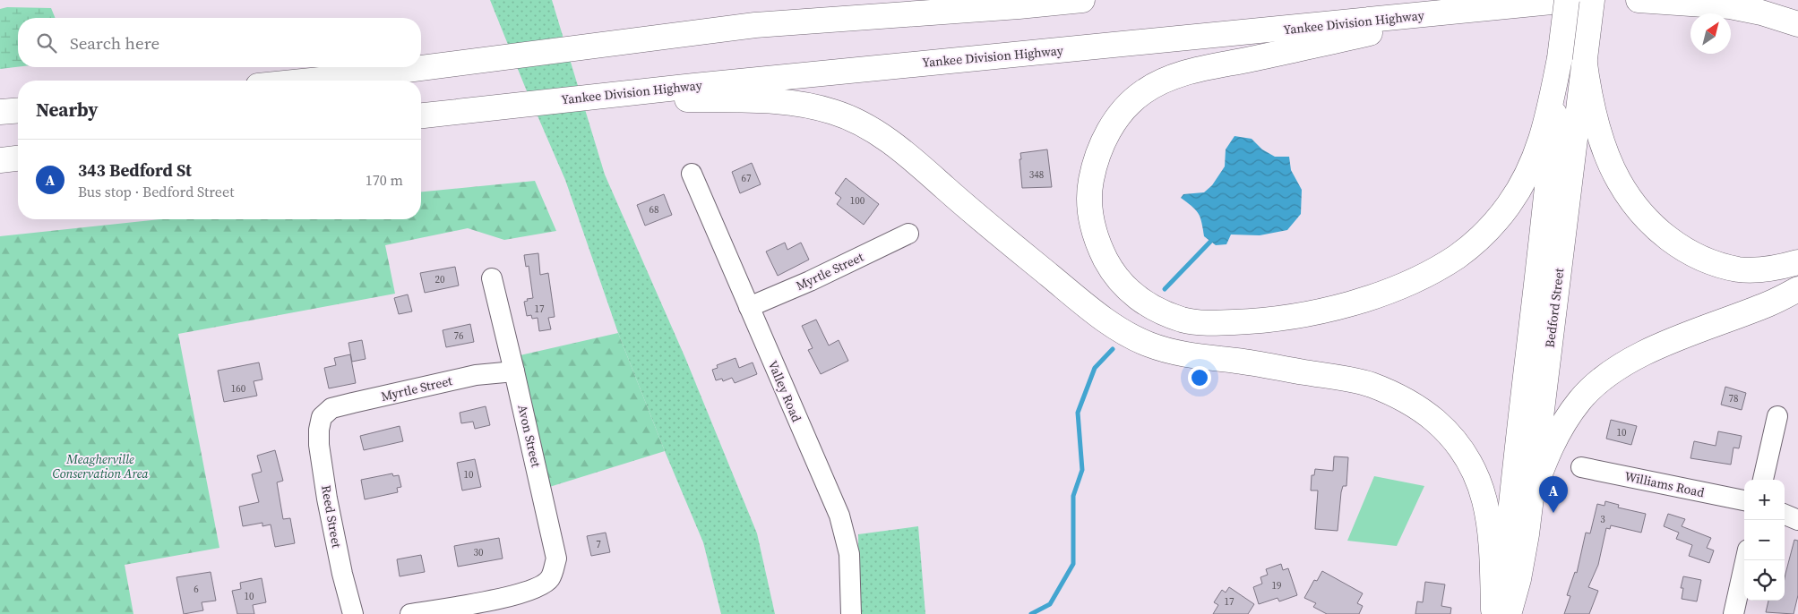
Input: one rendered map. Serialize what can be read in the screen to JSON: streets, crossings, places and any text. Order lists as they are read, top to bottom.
{
  "streets": {
    "main road": ["Yankee Division Highway", "Bedford Street"],
    "street": [
      "Myrtle Street",
      "Valley Road",
      "Avon Street",
      "Williams Road",
      "Reed Street"
    ]
  },
  "crossings": [
    ["Yankee Division Highway", "Bedford Street"],
    ["Myrtle Street", "Valley Road"],
    ["Myrtle Street", "Avon Street"],
    ["Myrtle Street", "Reed Street"]
  ],
  "parks": ["Meagherville Conservation Area"],
  "house_numbers": [
    "348",
    "67",
    "100",
    "68",
    "20",
    "17",
    "76",
    "160",
    "78",
    "10",
    "10",
    "3",
    "7",
    "30",
    "19",
    "6",
    "10",
    "17"
  ],
  "north": "top right",
  "page": {
    "search": "Search here",
    "heading": "Nearby",
    "list": [
      {
        "mark": "A",
        "name": "343 Bedford St",
        "note": "Bus stop · Bedford Street",
        "value": "170 m"
      }
    ],
    "pins": "A",
    "map_buttons": ["+", "−"]
  }
}
